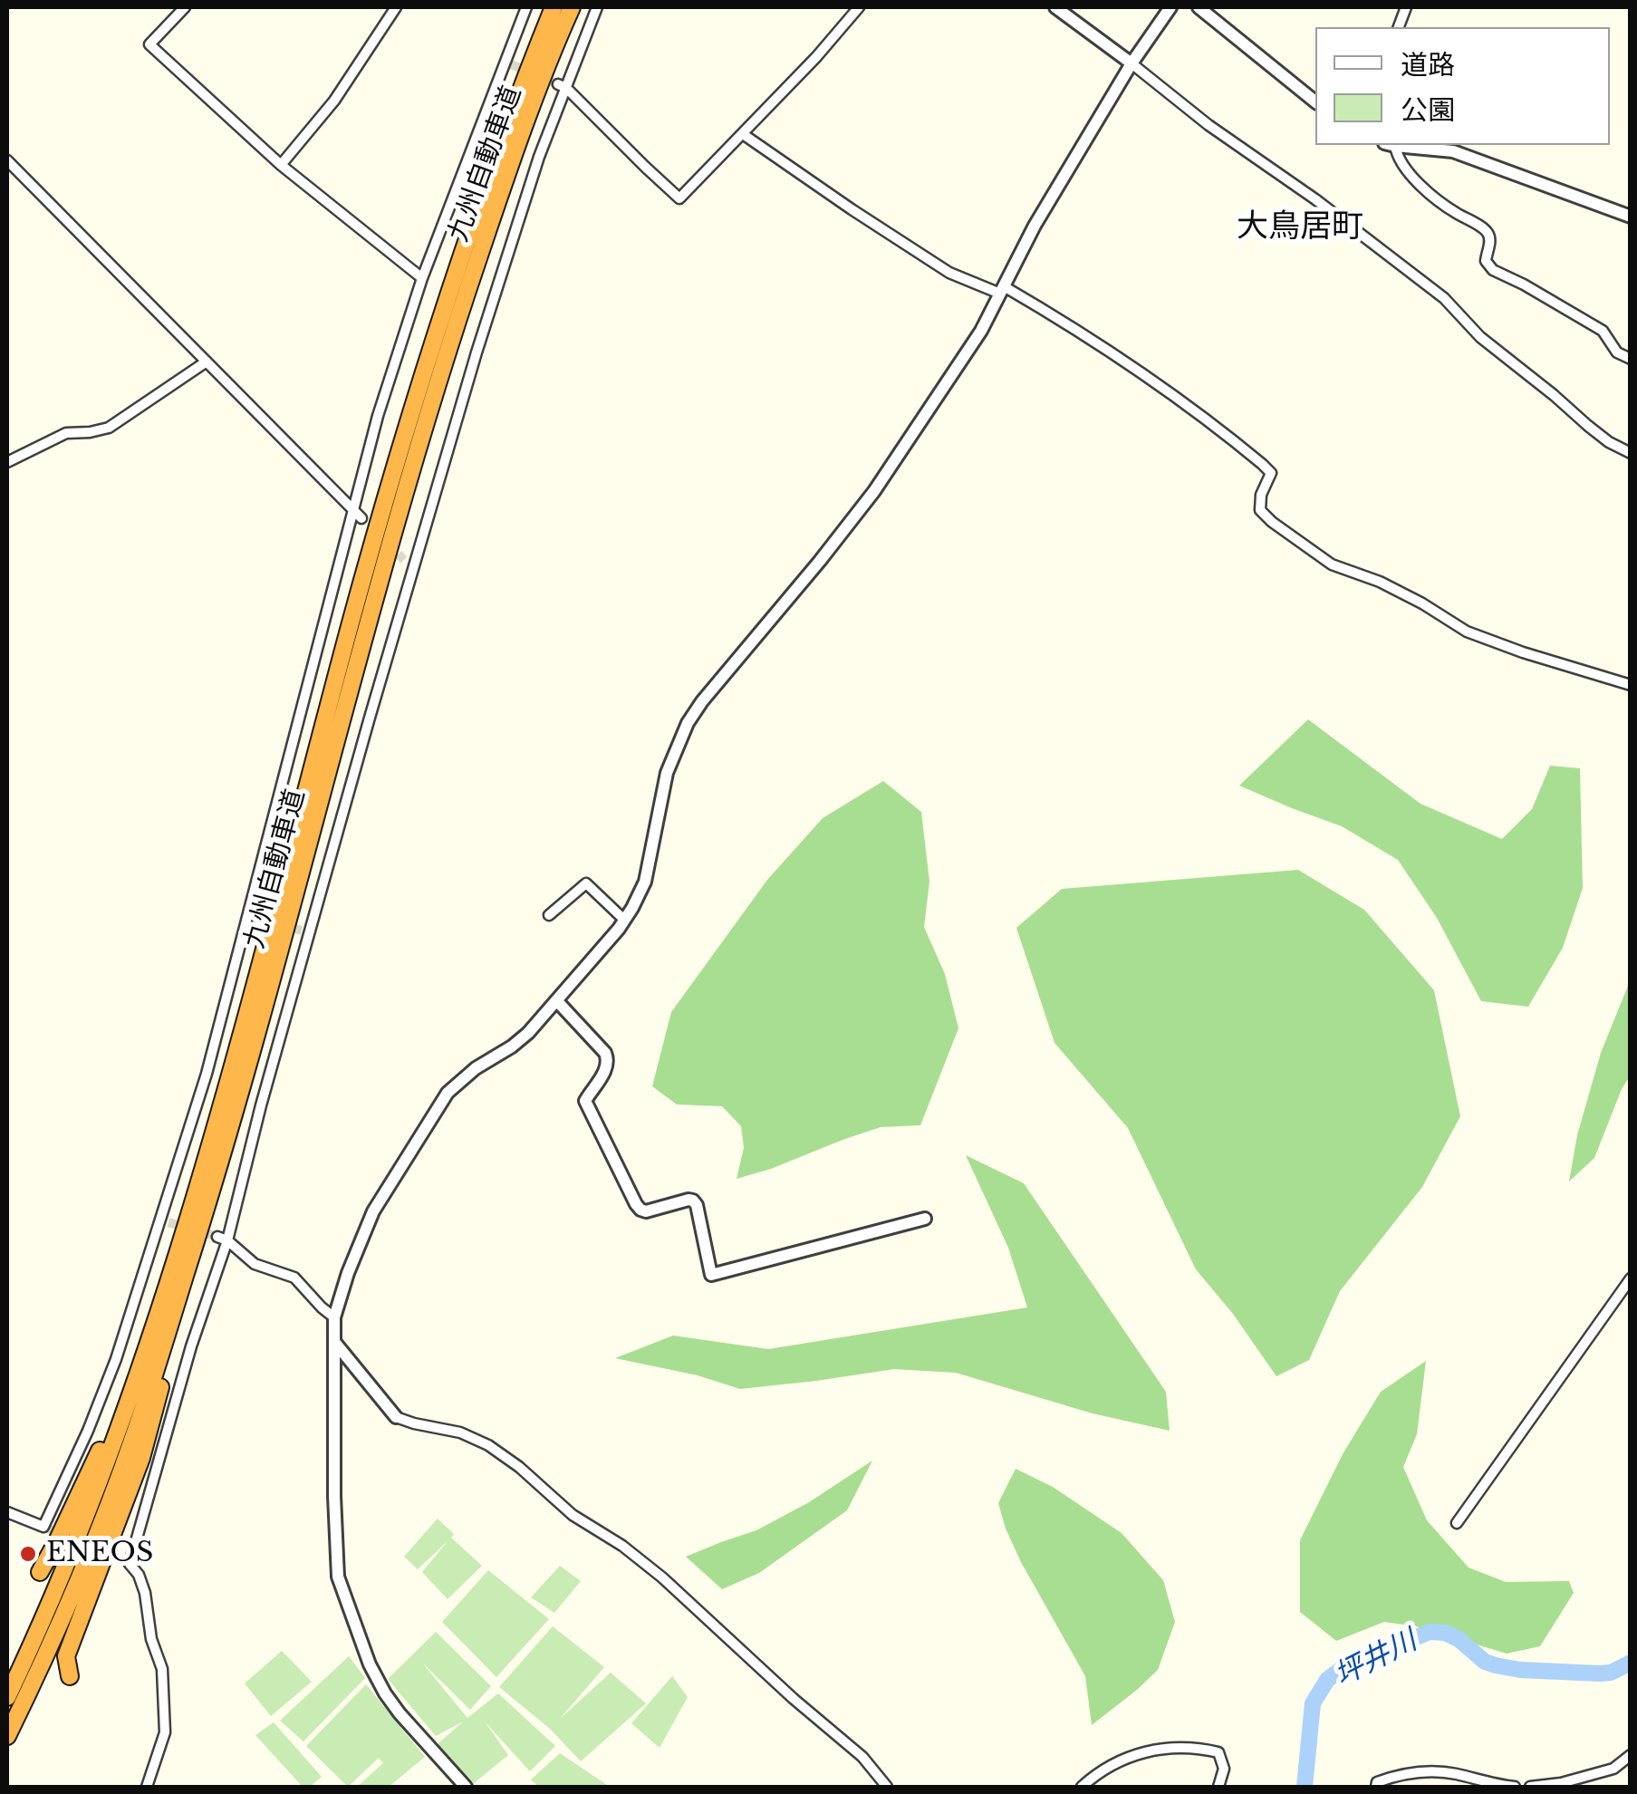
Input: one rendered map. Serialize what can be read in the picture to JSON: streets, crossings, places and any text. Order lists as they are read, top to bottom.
{
  "streets": {
    "highway": ["九州自動車道"]
  },
  "districts": ["大鳥居町"],
  "water": ["坪井川"],
  "places": ["ENEOS"],
  "legend": ["道路", "公園"]
}
